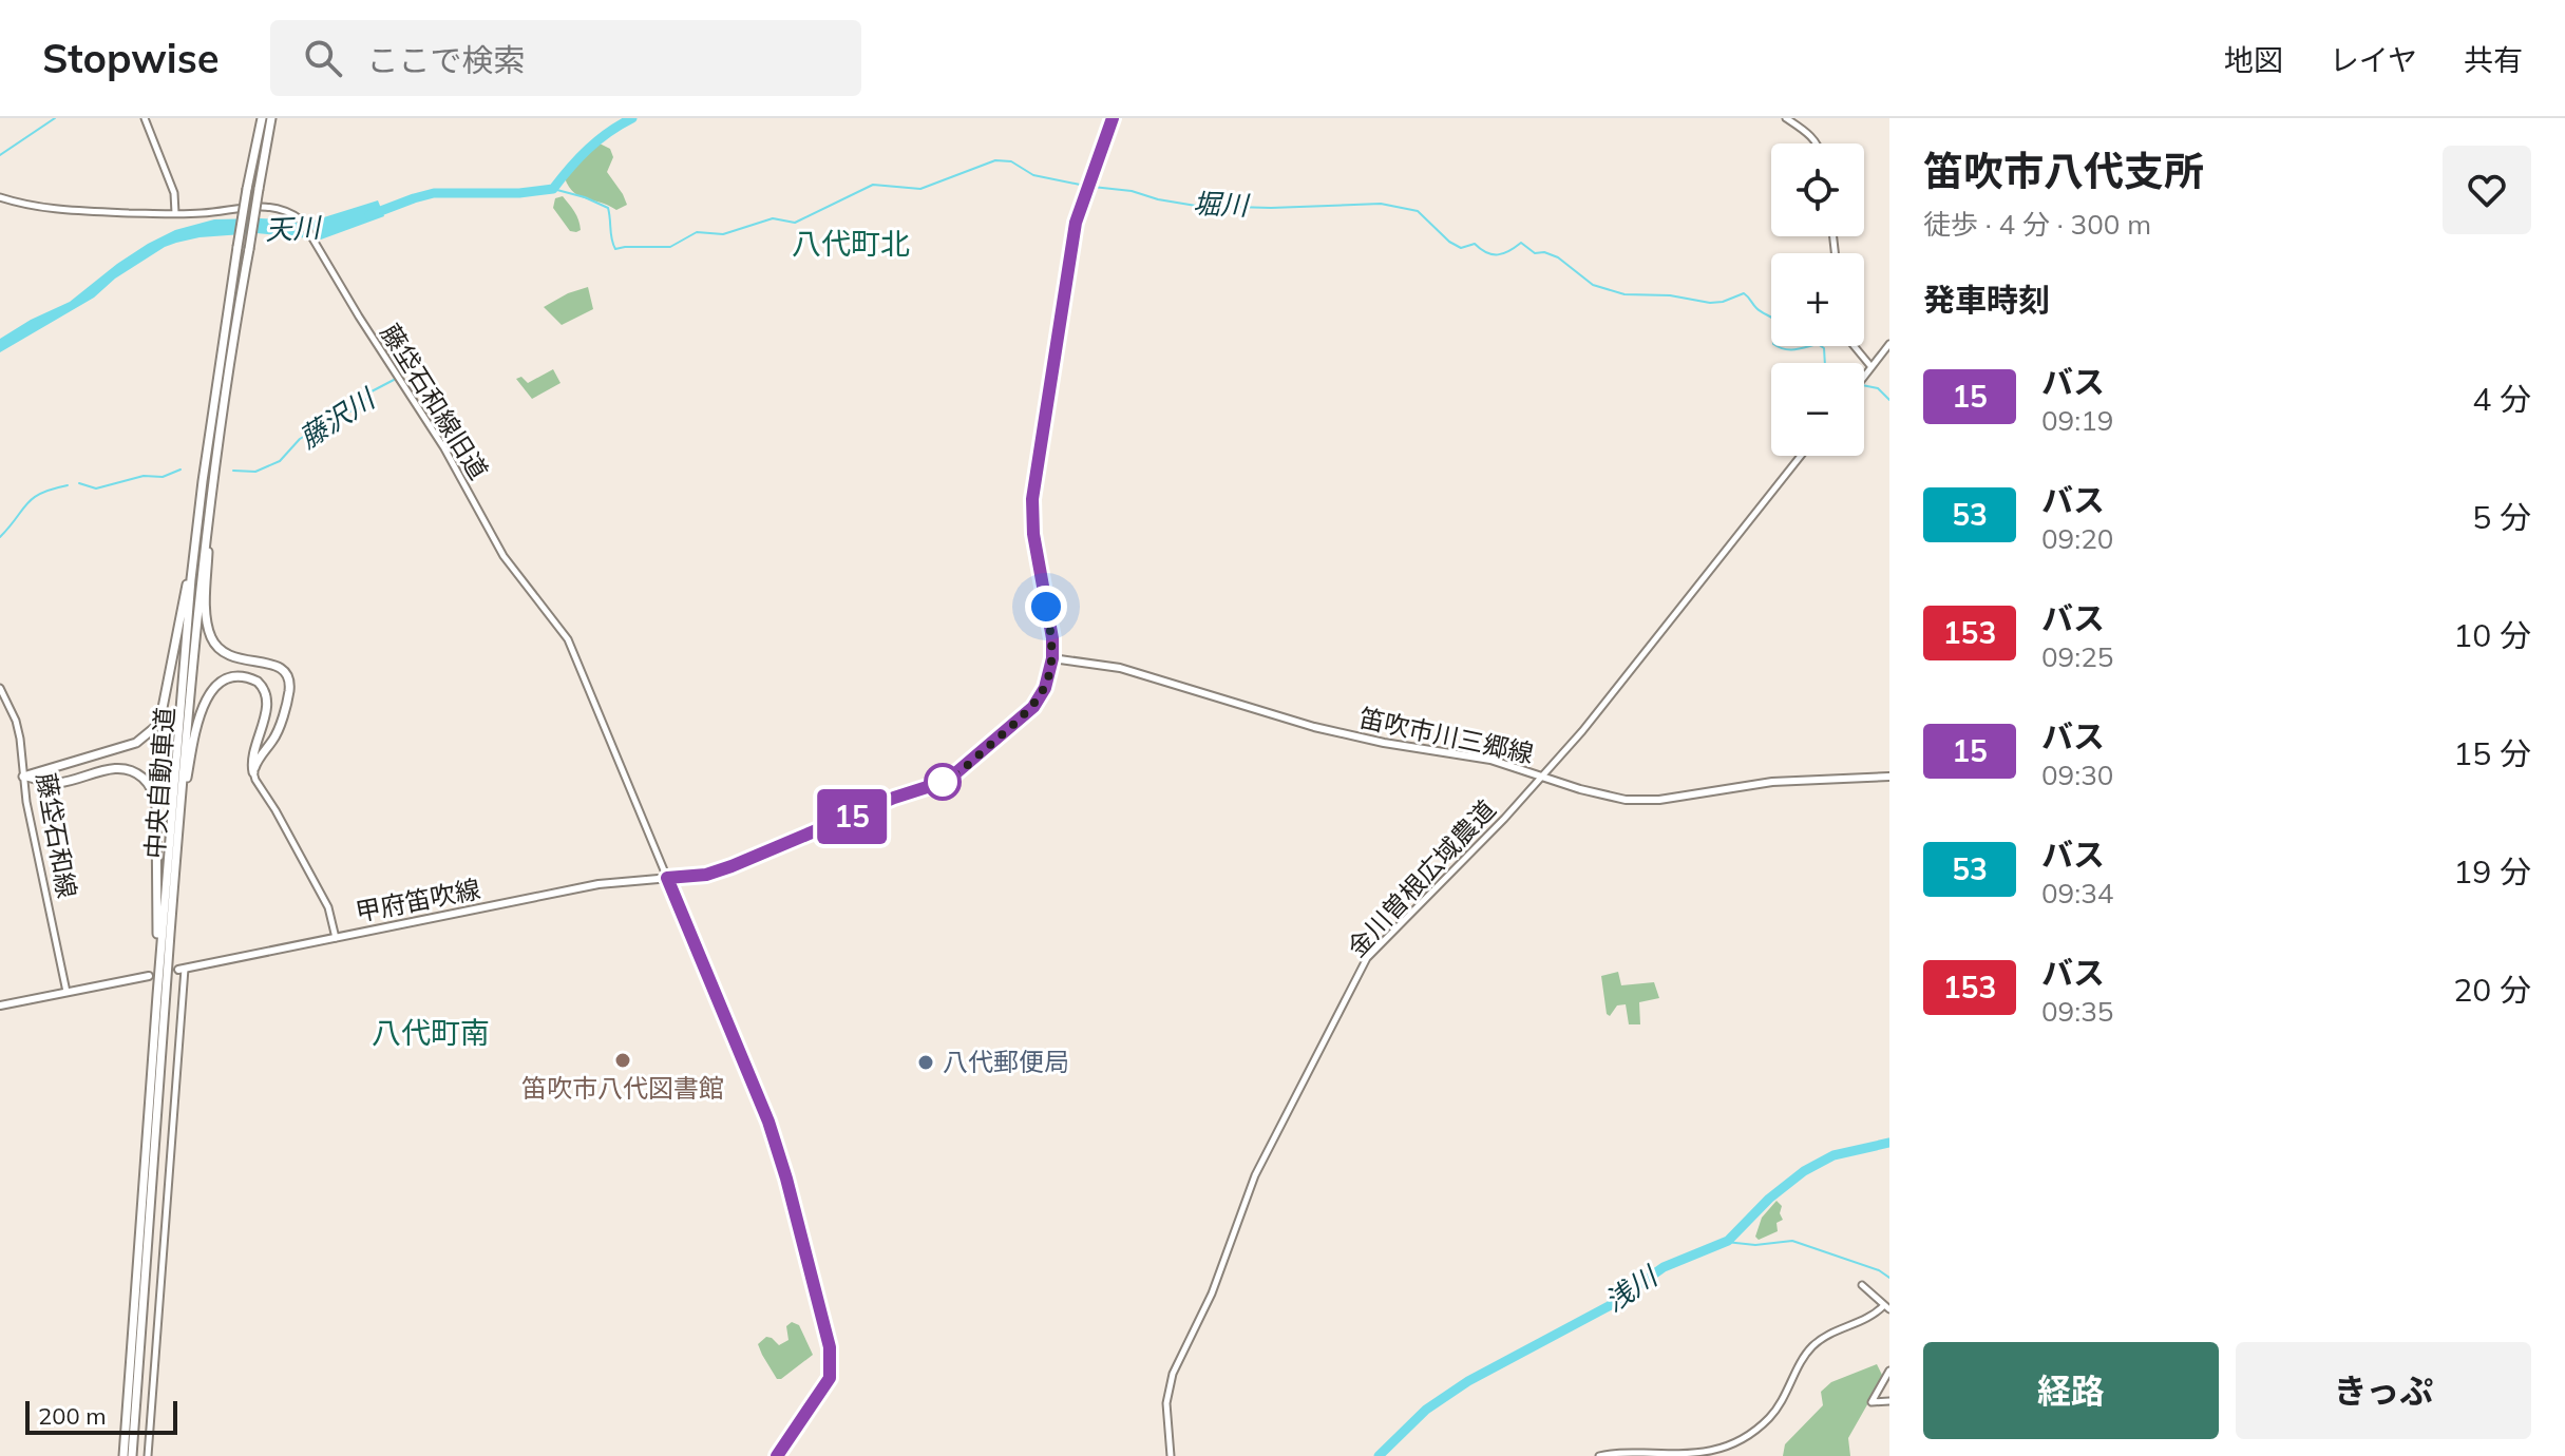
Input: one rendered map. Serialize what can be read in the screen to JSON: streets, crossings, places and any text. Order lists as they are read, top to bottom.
{
  "streets": {
    "highway": ["中央自動車道"],
    "main road": ["笛吹市川三郷線", "甲府笛吹線"],
    "street": ["藤垈石和線旧道", "藤垈石和線", "金川曽根広域農道"]
  },
  "crossings": [
    ["藤垈石和線旧道", "甲府笛吹線"],
    ["笛吹市川三郷線", "金川曽根広域農道"],
    ["笛吹市川三郷線", "甲府笛吹線"]
  ],
  "districts": ["八代町北", "八代町南"],
  "water": [
    "堀川",
    "天川",
    "藤沢川",
    "浅川"
  ],
  "places": ["笛吹市八代図書館", "八代郵便局"],
  "lines": ["bus line 15"],
  "scale_bar": "200 m",
  "page": {
    "header": "Stopwise",
    "search": "ここで検索",
    "nav": ["地図", "レイヤ", "共有"],
    "on_map": "15",
    "heading": [
      ["笛吹市八代支所", "徒歩 · 4 分 · 300 m"],
      "発車時刻"
    ],
    "map_buttons": ["+", "−"],
    "list": [
      {
        "mark": "15",
        "name": "バス",
        "note": "09:19",
        "value": "4 分"
      },
      {
        "mark": "53",
        "name": "バス",
        "note": "09:20",
        "value": "5 分"
      },
      {
        "mark": "153",
        "name": "バス",
        "note": "09:25",
        "value": "10 分"
      },
      {
        "mark": "15",
        "name": "バス",
        "note": "09:30",
        "value": "15 分"
      },
      {
        "mark": "53",
        "name": "バス",
        "note": "09:34",
        "value": "19 分"
      },
      {
        "mark": "153",
        "name": "バス",
        "note": "09:35",
        "value": "20 分"
      }
    ],
    "buttons": ["経路", "きっぷ"],
    "scale": "200 m"
  }
}
